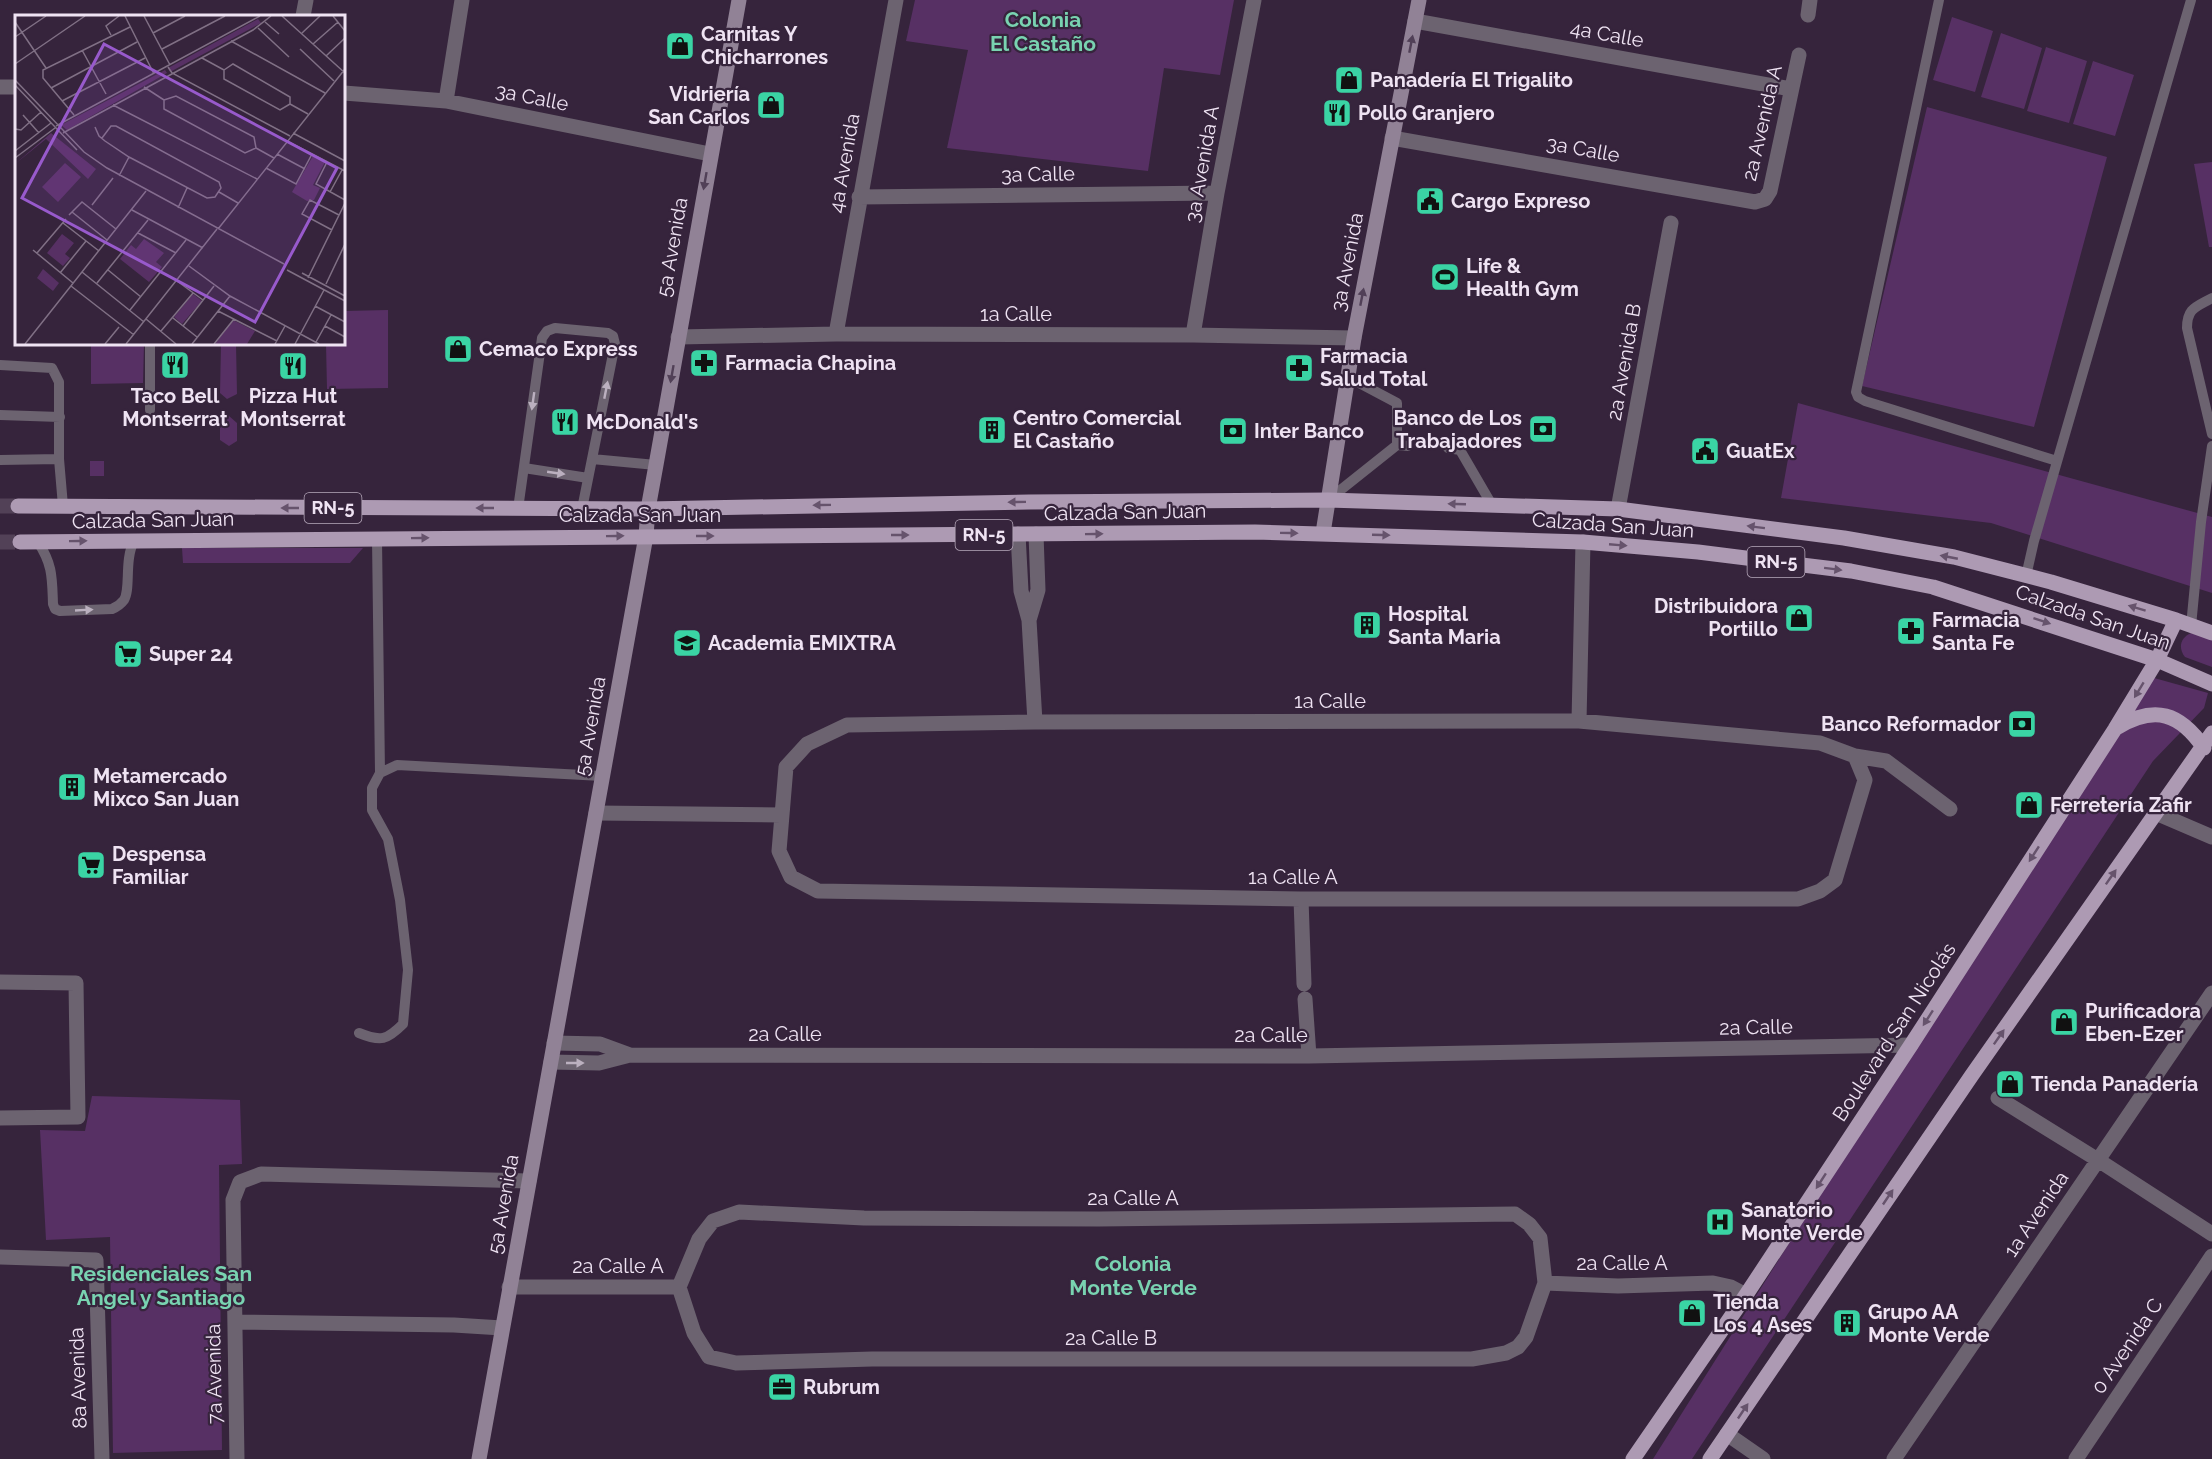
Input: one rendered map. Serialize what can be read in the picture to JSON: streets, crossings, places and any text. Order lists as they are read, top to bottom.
{
  "streets": {
    "main road": [
      "5a Avenida",
      "3a Avenida",
      "RN-5",
      "Calzada San Juan",
      "Boulevard San Nicolás"
    ],
    "street": [
      "4a Calle",
      "3a Calle",
      "2a Avenida A",
      "4a Avenida",
      "3a Avenida A",
      "1a Calle",
      "2a Avenida B",
      "1a Calle A",
      "2a Calle",
      "2a Calle A",
      "1a Avenida",
      "2a Calle B",
      "0 Avenida C",
      "7a Avenida",
      "8a Avenida"
    ]
  },
  "crossings": [
    ["4a Calle", "2a Avenida A"],
    ["4a Calle", "3a Avenida"],
    ["3a Calle", "2a Avenida A"],
    ["3a Calle", "4a Avenida"],
    ["3a Calle", "3a Avenida A"],
    ["3a Calle", "5a Avenida"],
    ["3a Calle", "3a Avenida"],
    ["4a Avenida", "1a Calle"],
    ["3a Avenida A", "1a Calle"],
    ["5a Avenida", "1a Calle"],
    ["5a Avenida", "Calzada San Juan"],
    ["5a Avenida", "2a Calle"],
    ["5a Avenida", "2a Calle A"],
    ["5a Avenida", "7a Avenida"],
    ["3a Avenida", "1a Calle"],
    ["3a Avenida", "Calzada San Juan"],
    ["1a Calle", "1a Calle A"],
    ["2a Avenida B", "Calzada San Juan"],
    ["Calzada San Juan", "Boulevard San Nicolás"],
    ["2a Calle", "Boulevard San Nicolás"],
    ["Boulevard San Nicolás", "2a Calle A"],
    ["2a Calle A", "2a Calle B"]
  ],
  "one_way": ["3a Avenida"],
  "districts": ["Colonia El Castaño", "Colonia Monte Verde", "Residenciales San Angel y Santiago"],
  "places": {
    "shop": [
      "Carnitas Y Chicharrones",
      "Panadería El Trigalito",
      "Vidriería San Carlos",
      "Cemaco Express",
      "Distribuidora Portillo",
      "Ferretería Zafir",
      "Purificadora Eben-Ezer",
      "Tienda Panadería",
      "Tienda Los 4 Ases"
    ],
    "restaurant": [
      "Pollo Granjero",
      "Taco Bell Montserrat",
      "Pizza Hut Montserrat",
      "McDonald's"
    ],
    "public building": ["Cargo Expreso", "GuatEx"],
    "sports": ["Life & Health Gym"],
    "pharmacy": ["Farmacia Chapina", "Farmacia Salud Total", "Farmacia Santa Fe"],
    "bank": ["Banco de Los Trabajadores", "Inter Banco", "Banco Reformador"],
    "building": [
      "Centro Comercial El Castaño",
      "Hospital Santa Maria",
      "Metamercado Mixco San Juan",
      "Grupo AA Monte Verde"
    ],
    "school or university": ["Academia EMIXTRA"],
    "supermarket": ["Super 24", "Despensa Familiar"],
    "hospital": ["Sanatorio Monte Verde"],
    "office": ["Rubrum"]
  }
}
